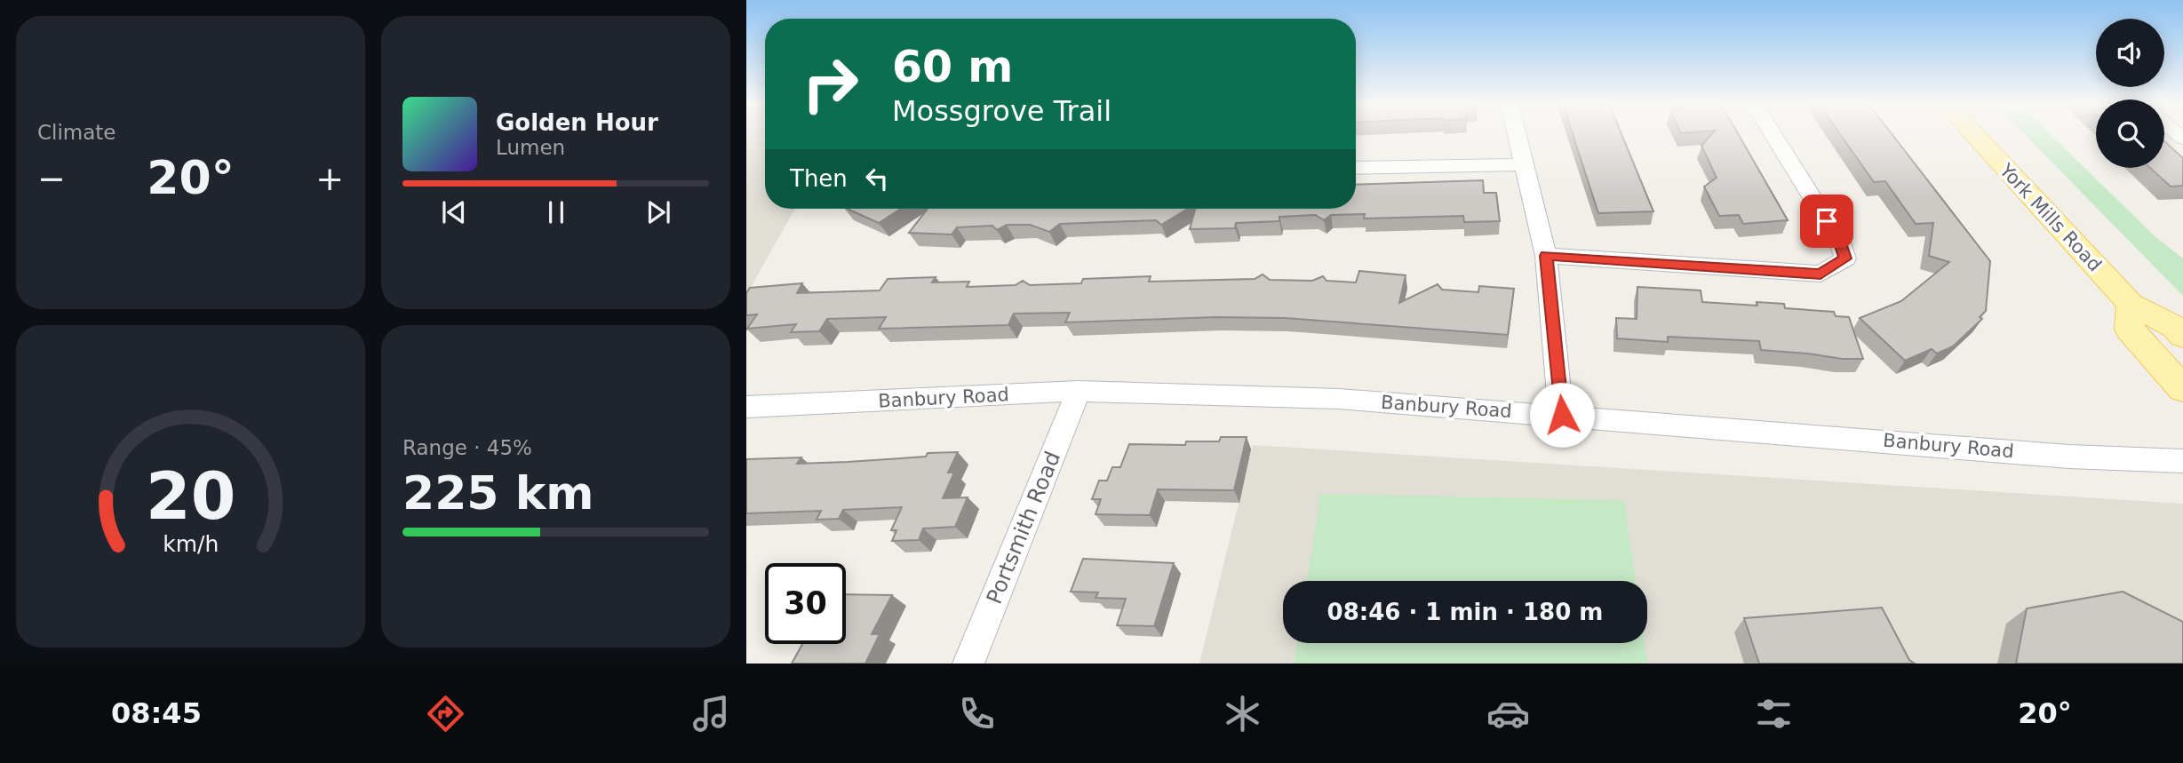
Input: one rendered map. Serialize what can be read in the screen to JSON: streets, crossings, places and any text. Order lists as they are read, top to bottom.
{
  "streets": {
    "main road": ["York Mills Road"],
    "street": ["Banbury Road", "Portsmith Road"]
  },
  "crossings": [
    ["Banbury Road", "Portsmith Road"]
  ],
  "page": {
    "tile": [
      "Climate",
      ["Range · 45%", "225 km"]
    ],
    "turn": ["60 m", "Mossgrove Trail"],
    "song": ["Golden Hour", "Lumen"],
    "then": "Then",
    "heat": ["−", "20°", "+"],
    "limit": "30",
    "trip": "08:46 · 1 min · 180 m",
    "tabs": ["08:45", "20°"],
    "gauge": ["20", "km/h"]
  }
}
